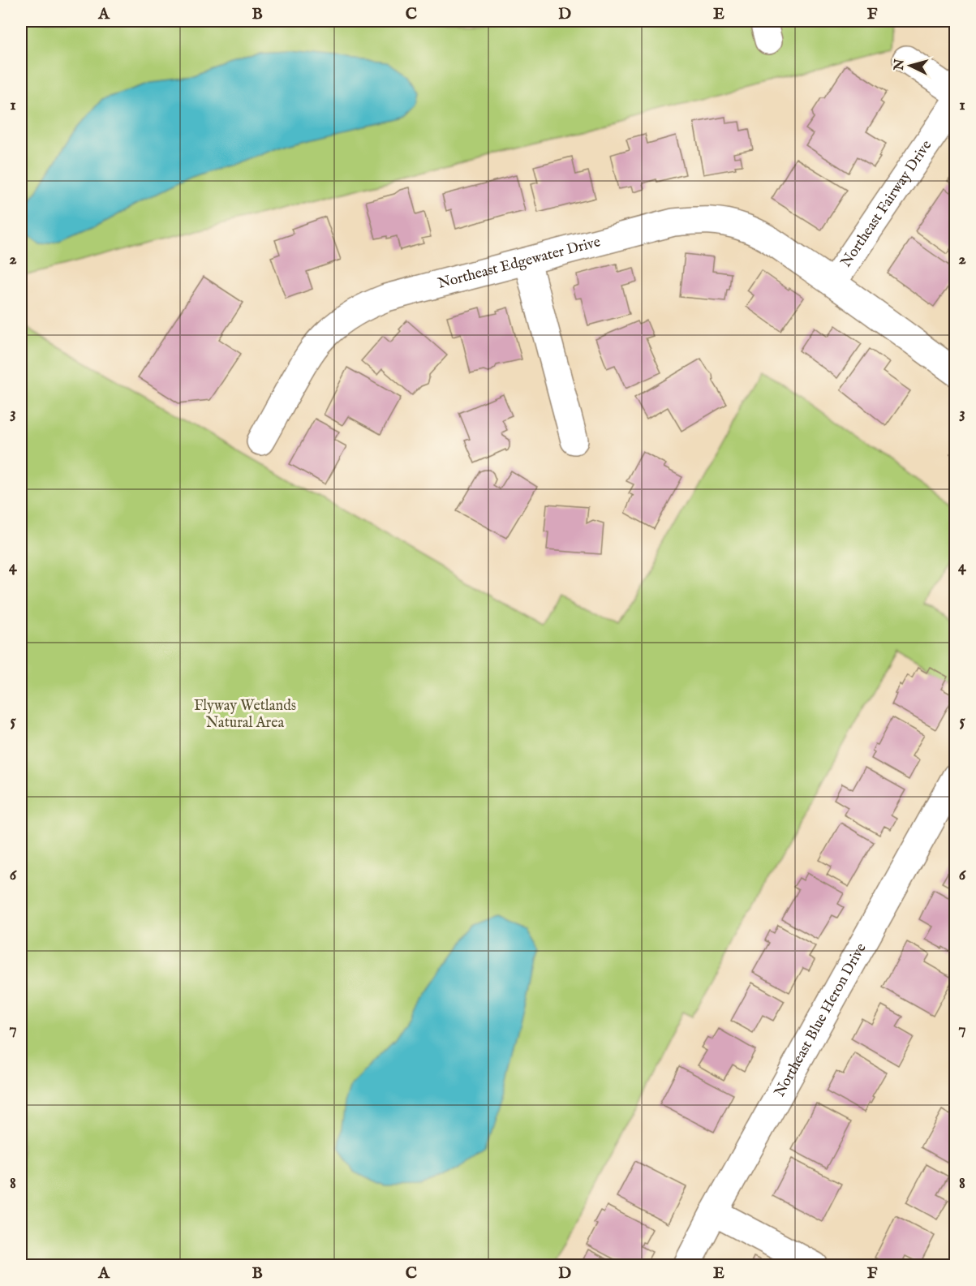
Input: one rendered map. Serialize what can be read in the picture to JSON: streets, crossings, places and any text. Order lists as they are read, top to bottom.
{
  "streets": {
    "street": ["Northeast Fairway Drive", "Northeast Edgewater Drive", "Northeast Blue Heron Drive"]
  },
  "crossings": [
    ["Northeast Fairway Drive", "Northeast Edgewater Drive"]
  ],
  "parks": ["Flyway Wetlands Natural Area"],
  "north": "left",
  "grid": {
    "columns": [
      "A",
      "B",
      "C",
      "D",
      "E",
      "F"
    ],
    "rows": [
      "1",
      "2",
      "3",
      "4",
      "5",
      "6",
      "7",
      "8"
    ]
  }
}
